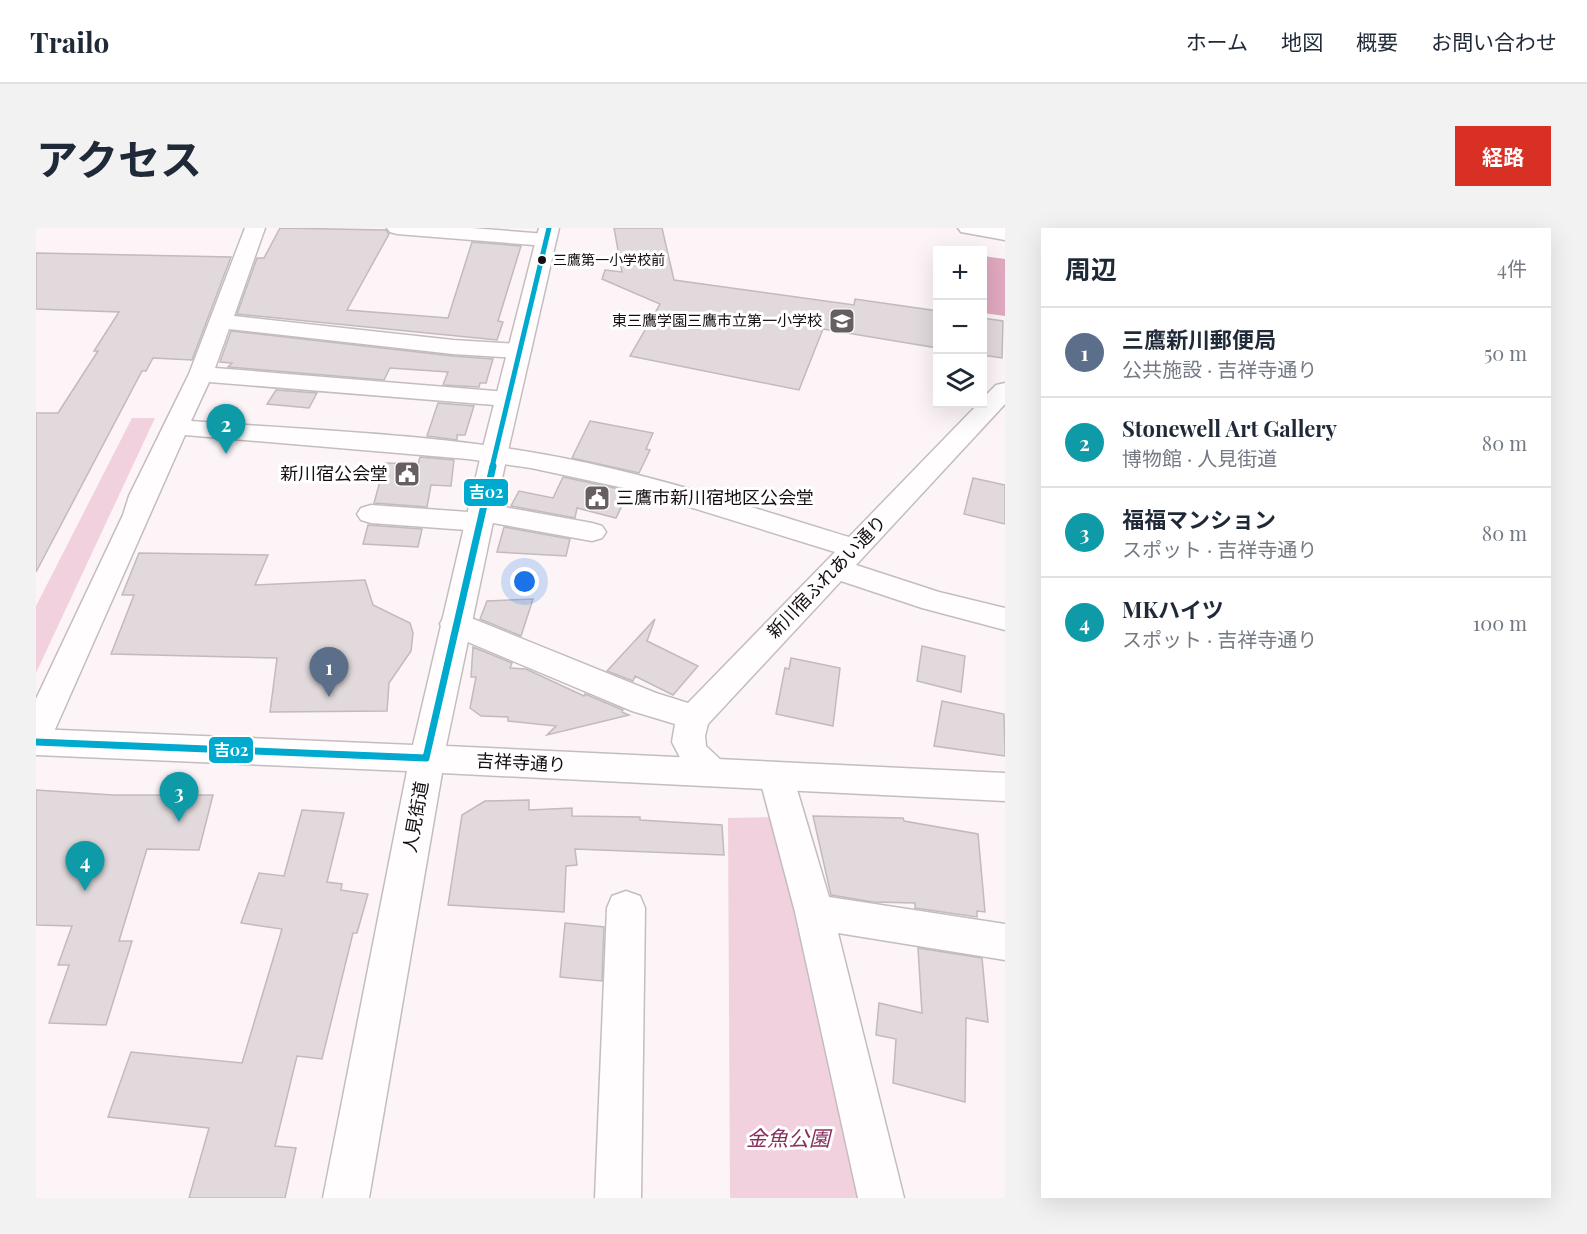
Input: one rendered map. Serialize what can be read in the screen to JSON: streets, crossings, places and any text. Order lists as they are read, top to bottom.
{
  "streets": {
    "main road": ["新川宿ふれあい通り", "吉祥寺通り", "人見街道"]
  },
  "crossings": [
    ["吉祥寺通り", "人見街道"]
  ],
  "parks": ["金魚公園"],
  "places": {
    "other": ["三鷹第一小学校前"],
    "school or university": ["東三鷹学園三鷹市立第一小学校"],
    "public building": ["新川宿公会堂", "三鷹市新川宿地区公会堂"]
  },
  "lines": ["transit line 吉02"],
  "page": {
    "header": "Trailo",
    "nav": [
      "ホーム",
      "地図",
      "概要",
      "お問い合わせ"
    ],
    "title": "アクセス",
    "buttons": "経路",
    "heading": ["周辺", "4件"],
    "map_buttons": ["+", "−"],
    "list": [
      {
        "mark": "1",
        "name": "三鷹新川郵便局",
        "note": "公共施設 · 吉祥寺通り",
        "value": "50 m"
      },
      {
        "mark": "2",
        "name": "Stonewell Art Gallery",
        "note": "博物館 · 人見街道",
        "value": "80 m"
      },
      {
        "mark": "3",
        "name": "福福マンション",
        "note": "スポット · 吉祥寺通り",
        "value": "80 m"
      },
      {
        "mark": "4",
        "name": "MKハイツ",
        "note": "スポット · 吉祥寺通り",
        "value": "100 m"
      }
    ],
    "pins": [
      "2",
      "1",
      "3",
      "4"
    ]
  }
}
